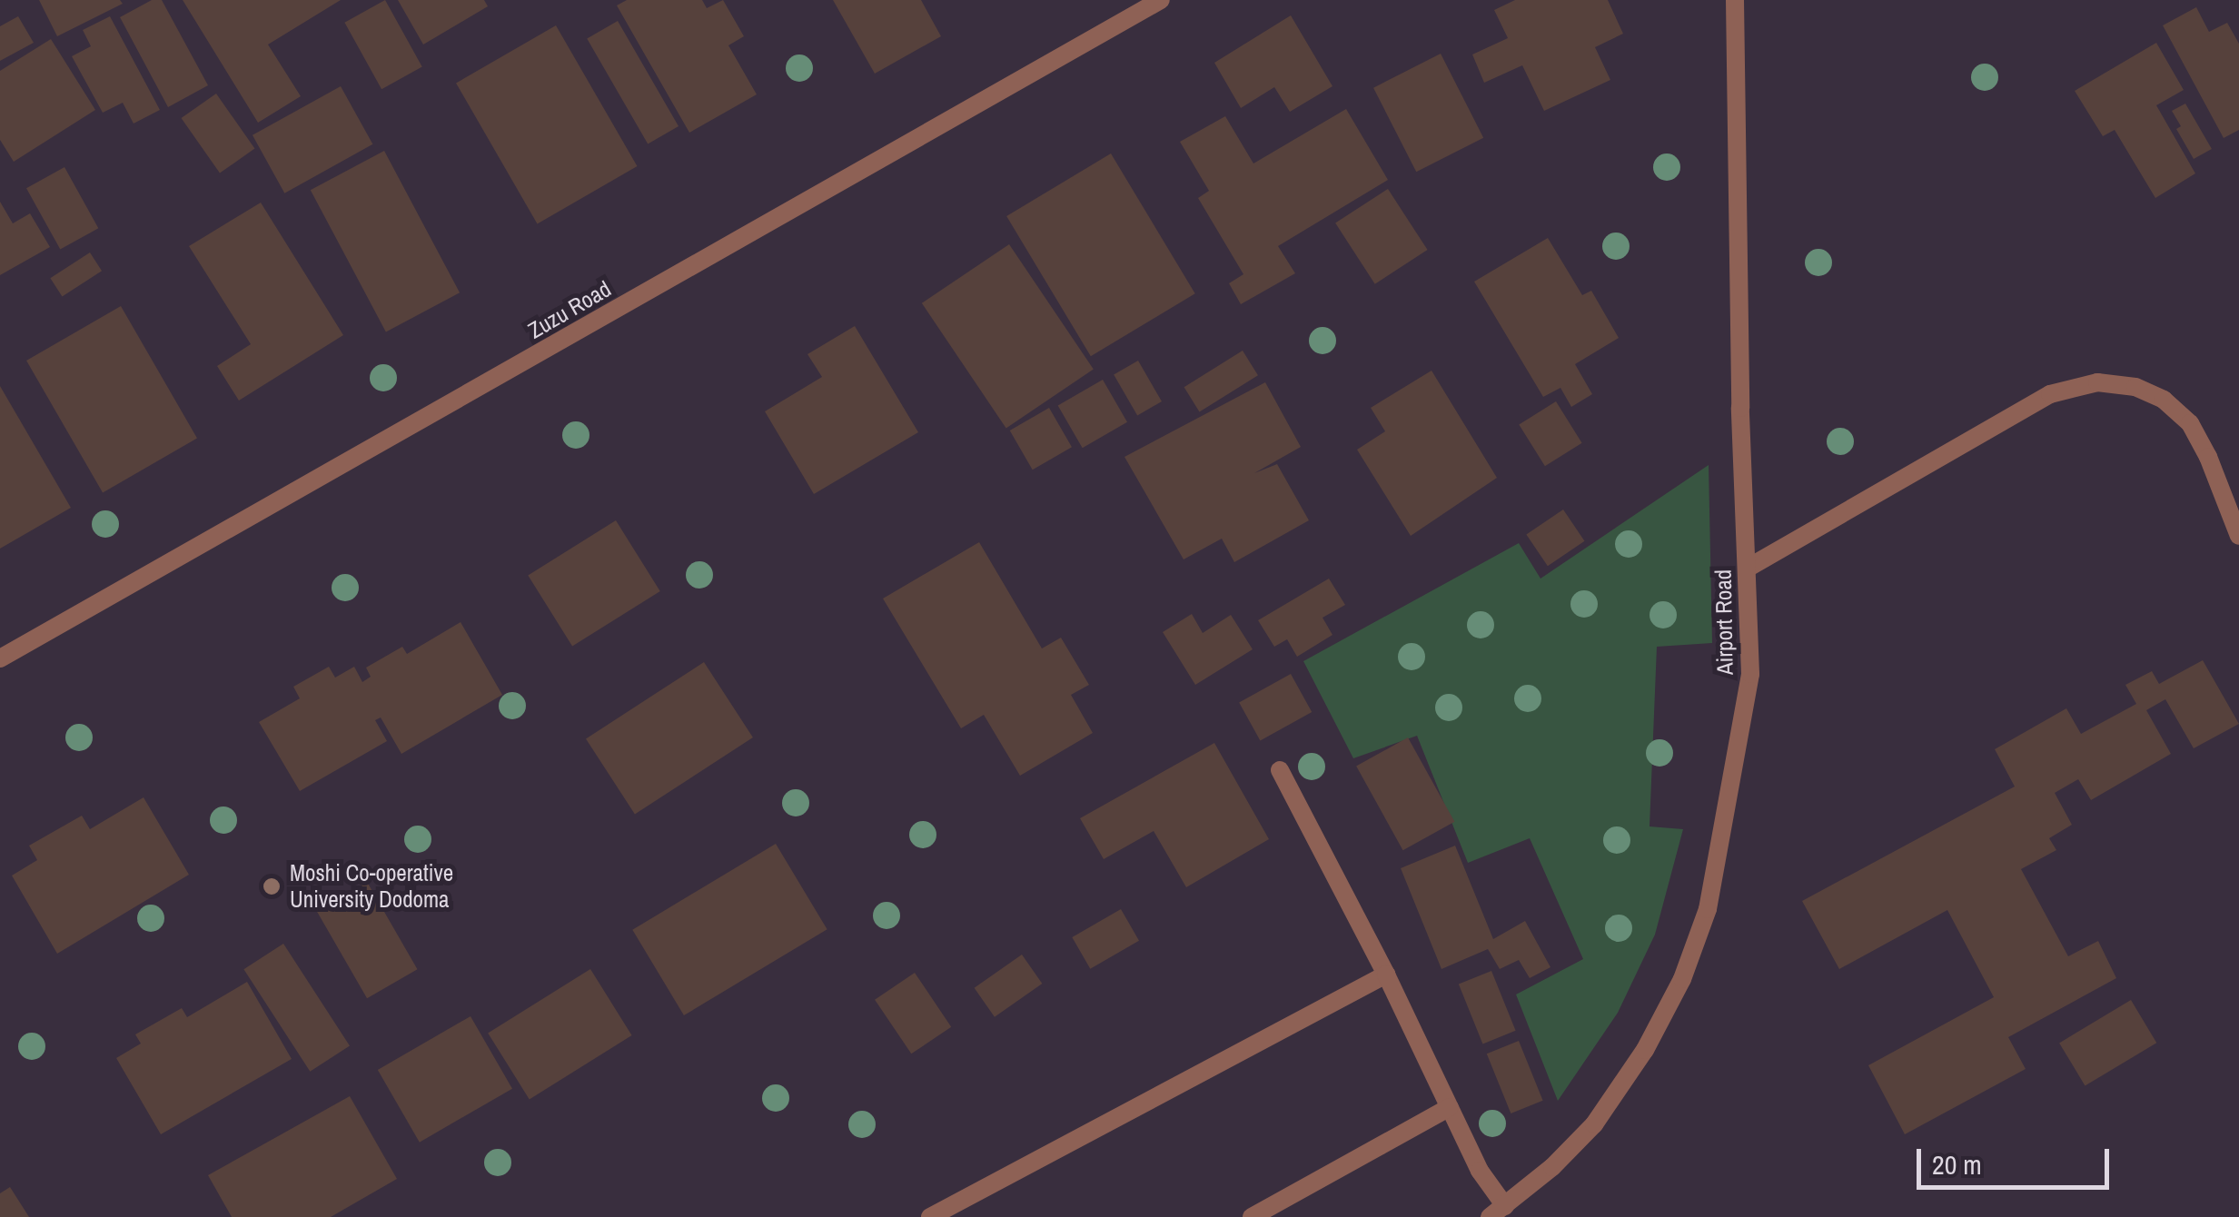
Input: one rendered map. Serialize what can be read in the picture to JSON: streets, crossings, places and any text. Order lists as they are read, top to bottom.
{
  "streets": {
    "street": ["Zuzu Road", "Airport Road"]
  },
  "places": ["Moshi Co-operative University Dodoma"],
  "scale_bar": "20 m"
}
